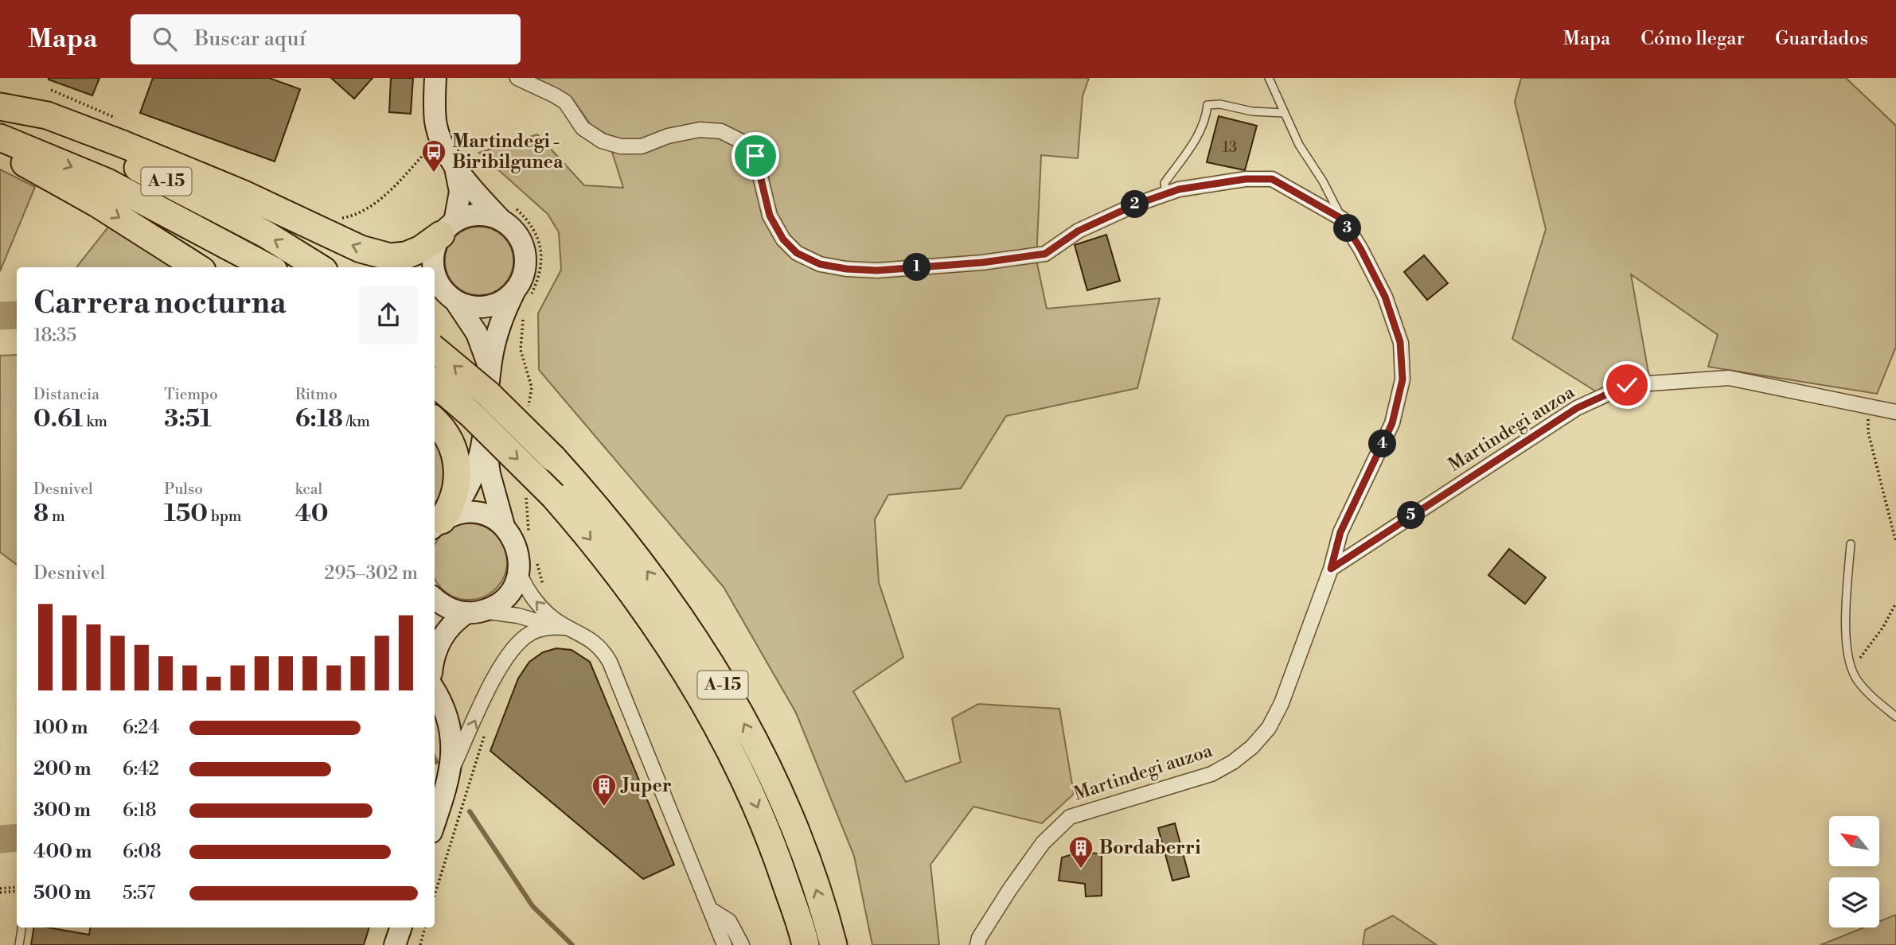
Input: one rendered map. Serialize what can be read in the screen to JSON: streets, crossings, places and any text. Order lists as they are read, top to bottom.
{
  "streets": {
    "highway": ["A-15"],
    "street": ["Martindegi auzoa"]
  },
  "places": {
    "bus stop": ["Martindegi - Biribilgunea"],
    "building": ["Juper", "Bordaberri"]
  },
  "house_numbers": ["13"],
  "north": "top left",
  "page": {
    "header": "Mapa",
    "search": "Buscar aquí",
    "nav": ["Mapa", "Cómo llegar", "Guardados"],
    "pins": [
      "2",
      "3",
      "1",
      "4",
      "5"
    ],
    "heading": ["Carrera nocturna", "18:35"],
    "stats": [
      ["Distancia", "0.61 km"],
      ["Tiempo", "3:51"],
      ["Ritmo", "6:18 /km"],
      ["Desnivel", "8 m"],
      ["Pulso", "150 bpm"],
      ["kcal", "40"]
    ],
    "chart": ["Desnivel", "295–302 m"],
    "list": [
      {
        "name": "100 m",
        "note": "6:24"
      },
      {
        "name": "200 m",
        "note": "6:42"
      },
      {
        "name": "300 m",
        "note": "6:18"
      },
      {
        "name": "400 m",
        "note": "6:08"
      },
      {
        "name": "500 m",
        "note": "5:57"
      }
    ]
  }
}
